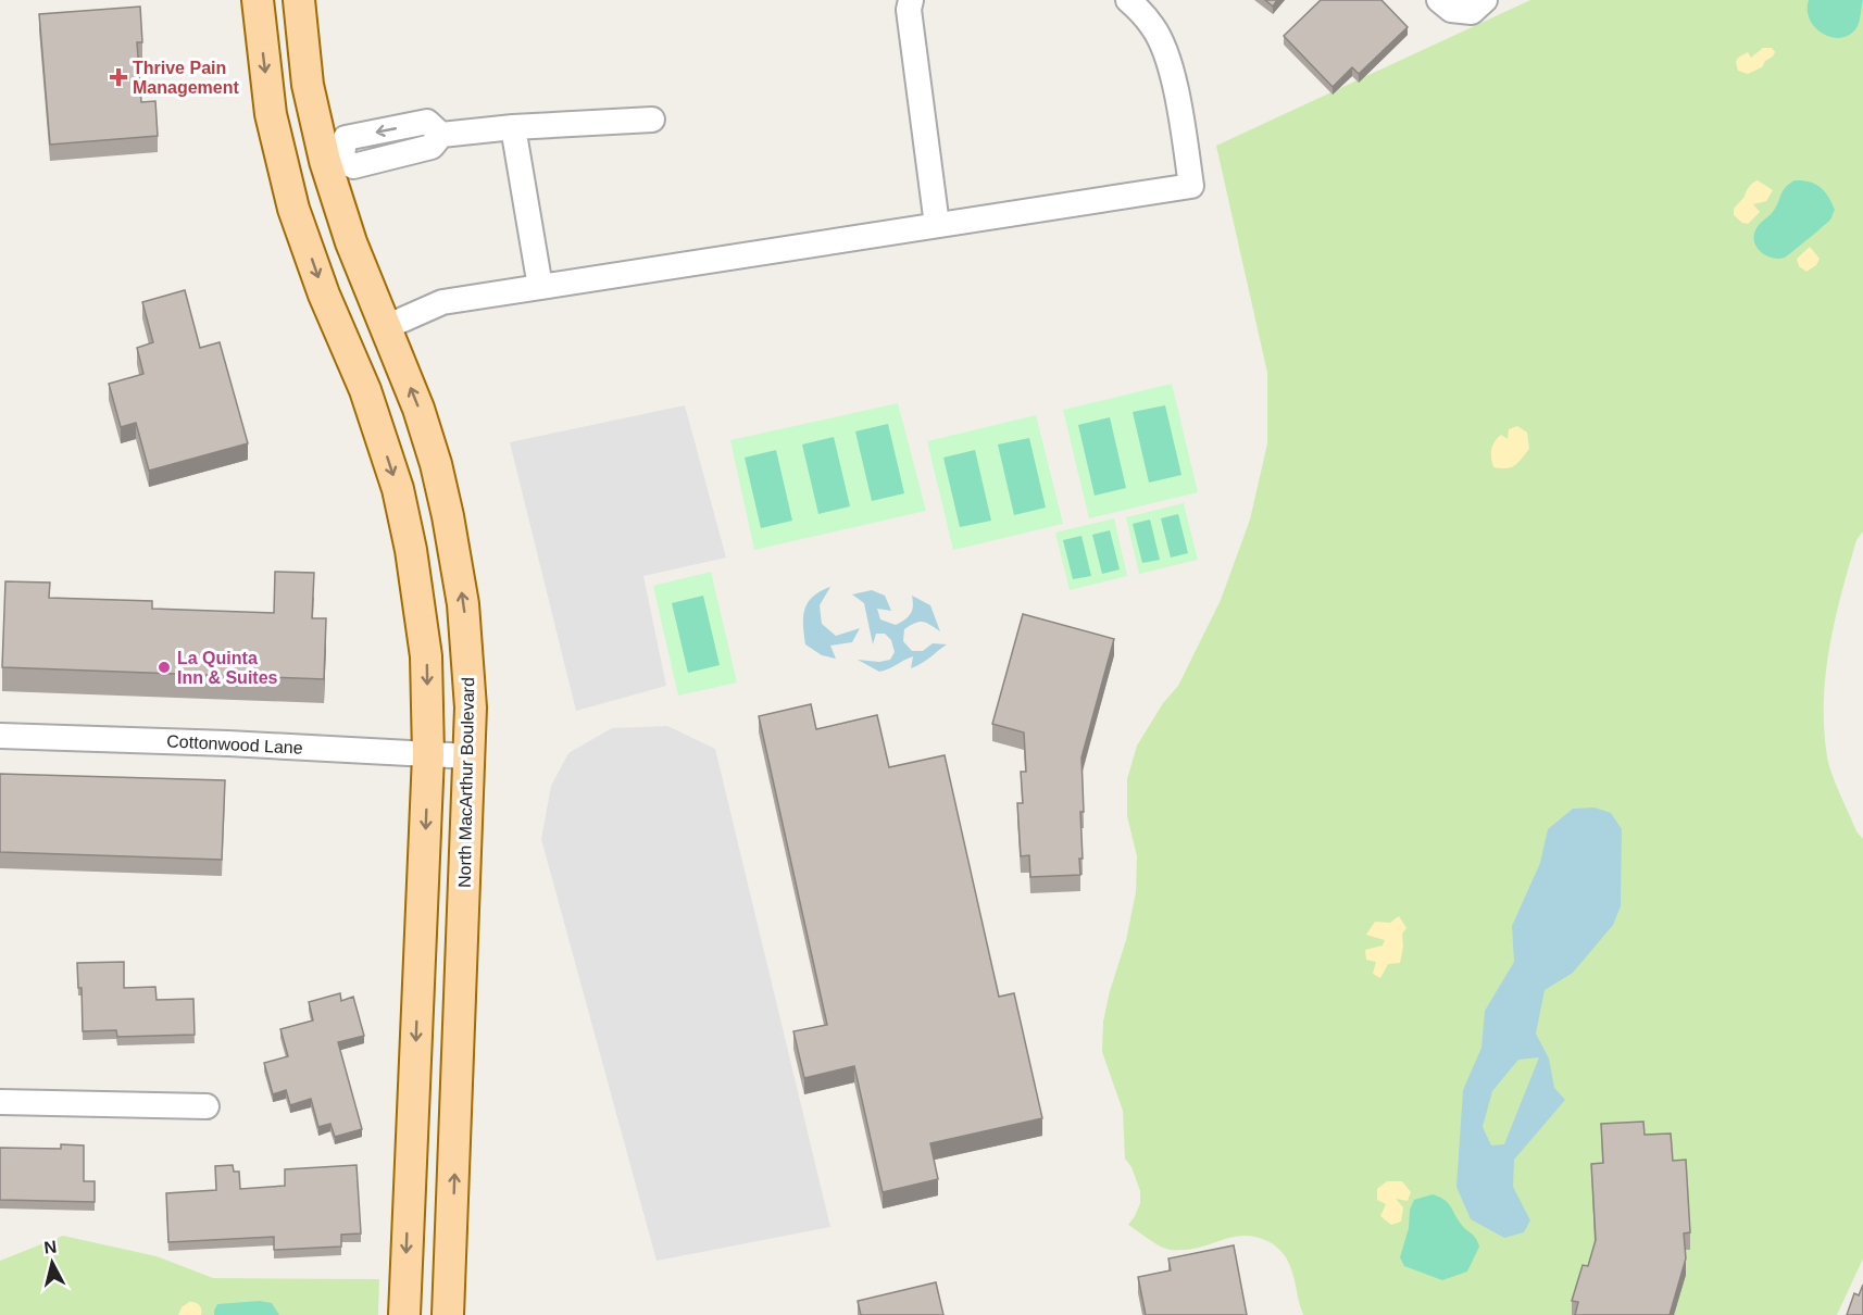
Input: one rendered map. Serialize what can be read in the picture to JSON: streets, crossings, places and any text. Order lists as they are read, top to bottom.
{
  "streets": {
    "main road": ["North MacArthur Boulevard"],
    "street": ["Cottonwood Lane"]
  },
  "crossings": [
    ["Cottonwood Lane", "North MacArthur Boulevard"]
  ],
  "places": {
    "health": ["Thrive Pain Management"],
    "other": ["La Quinta Inn & Suites"]
  },
  "north": "top"
}
